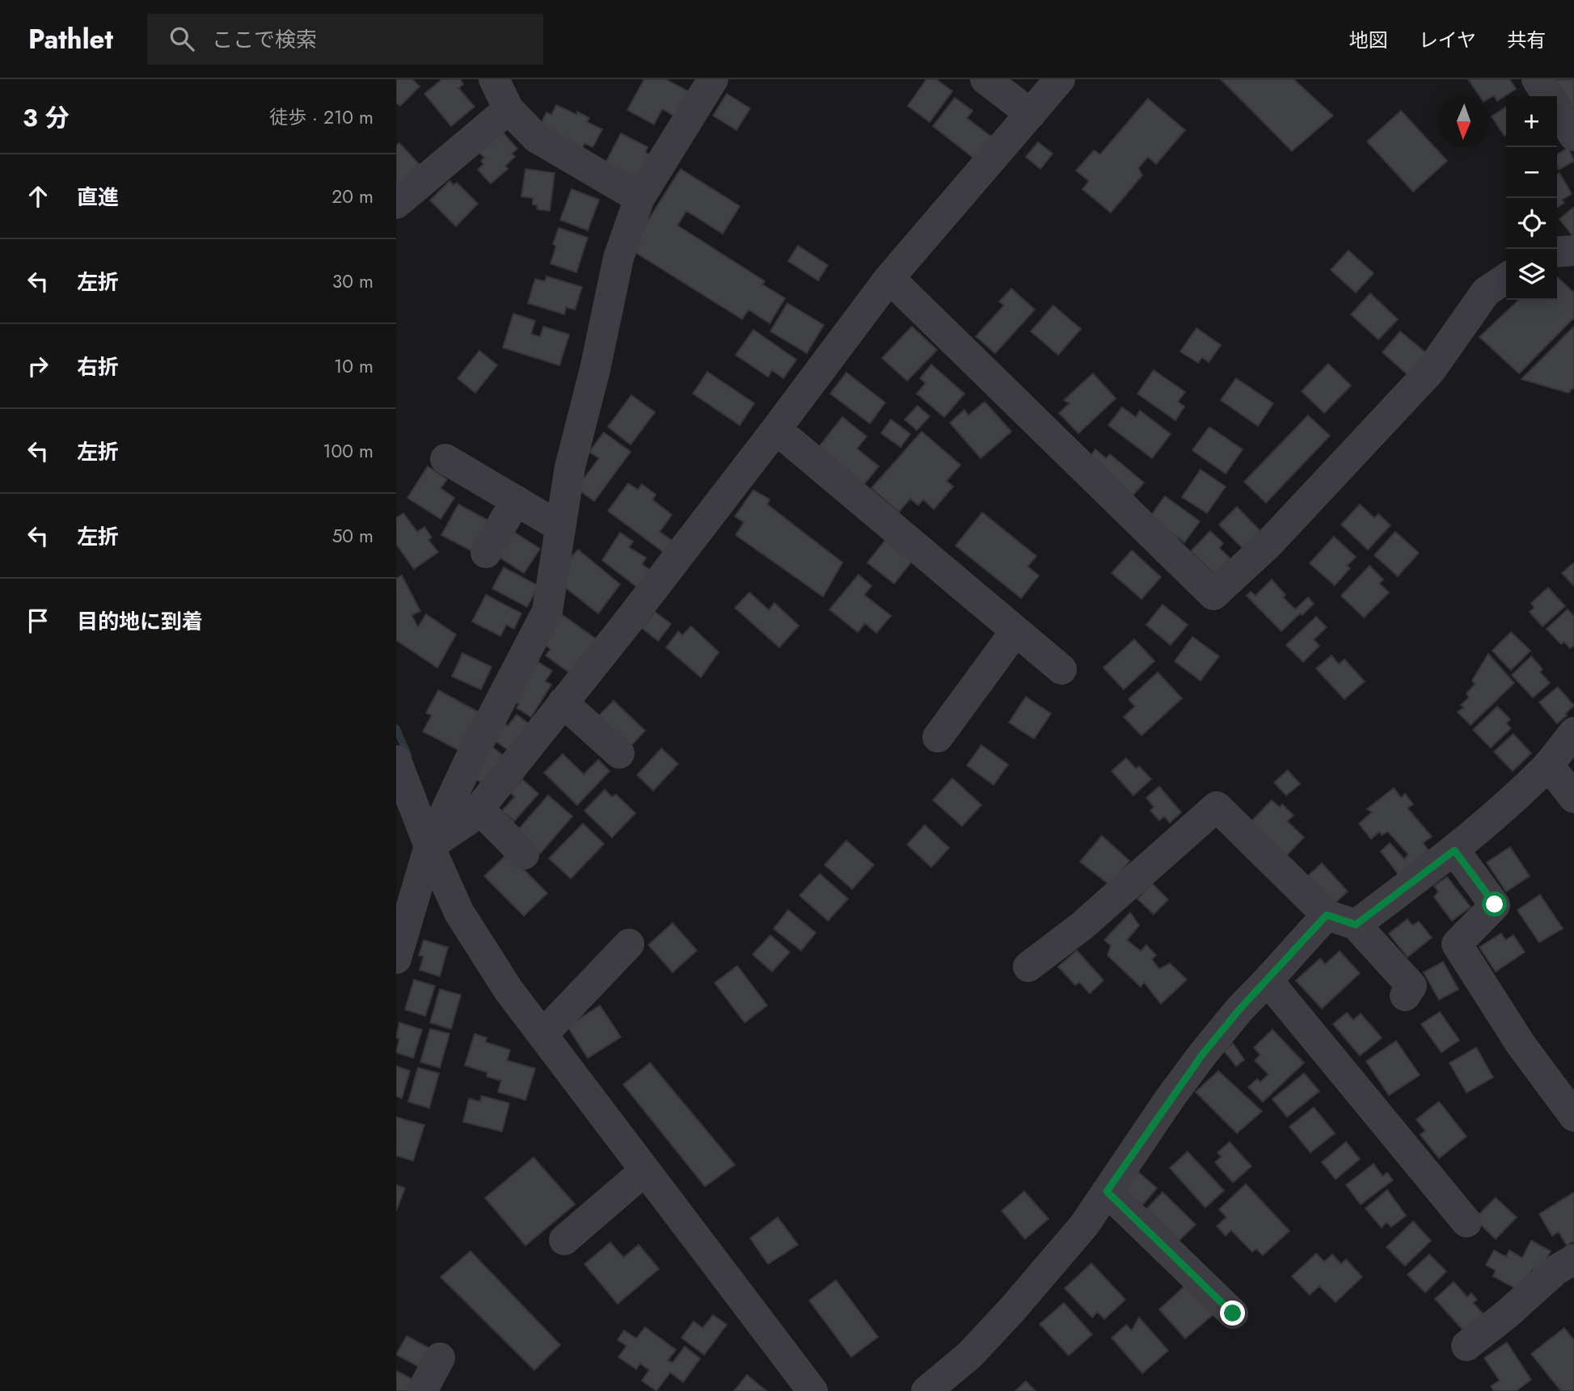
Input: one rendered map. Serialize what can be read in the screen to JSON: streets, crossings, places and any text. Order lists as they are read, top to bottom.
{
  "north": "bottom",
  "page": {
    "header": "Pathlet",
    "search": "ここで検索",
    "nav": ["地図", "レイヤ", "共有"],
    "heading": ["3 分", "徒歩 · 210 m"],
    "map_buttons": ["+", "−"],
    "list": [
      ["直進", "20 m"],
      ["左折", "30 m"],
      ["右折", "10 m"],
      ["左折", "100 m"],
      ["左折", "50 m"],
      "目的地に到着"
    ]
  }
}
